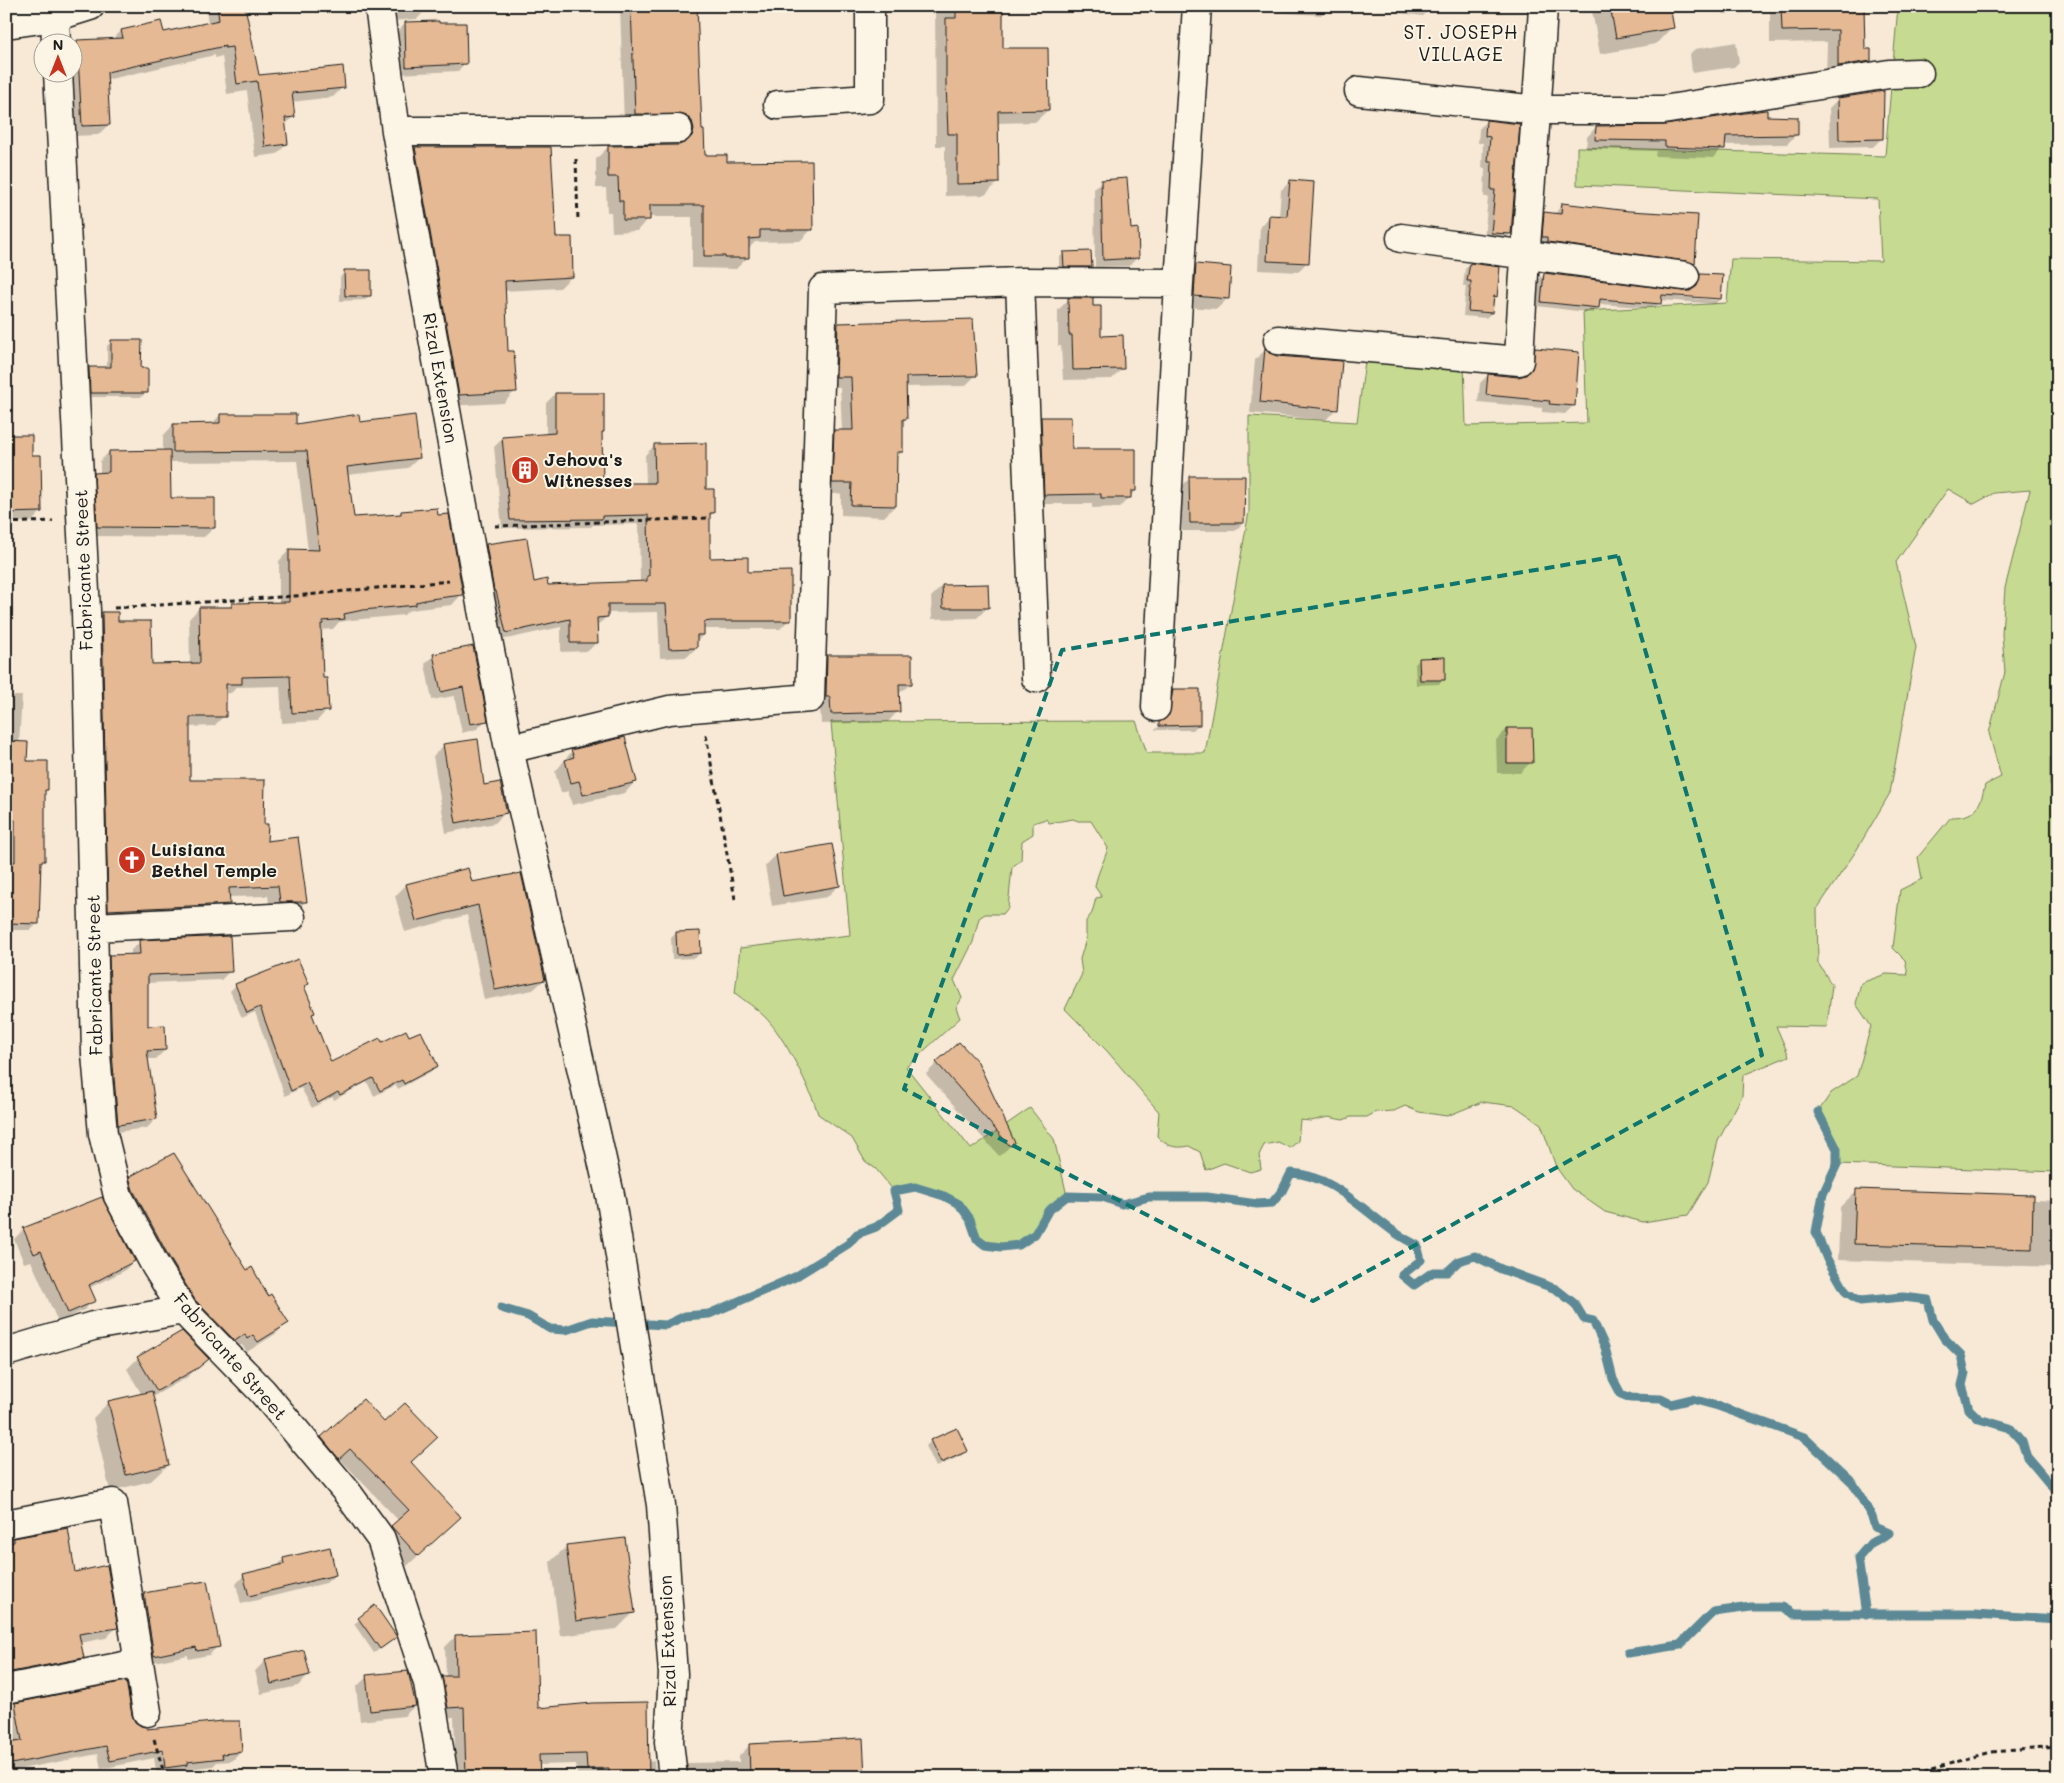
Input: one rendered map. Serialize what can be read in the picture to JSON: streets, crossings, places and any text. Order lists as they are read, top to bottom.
{
  "streets": {
    "street": ["Rizal Extension", "Fabricante Street"]
  },
  "districts": ["ST. JOSEPH VILLAGE"],
  "places": {
    "building": ["Jehova's Witnesses"],
    "church": ["Luisiana Bethel Temple"]
  },
  "north": "top"
}
